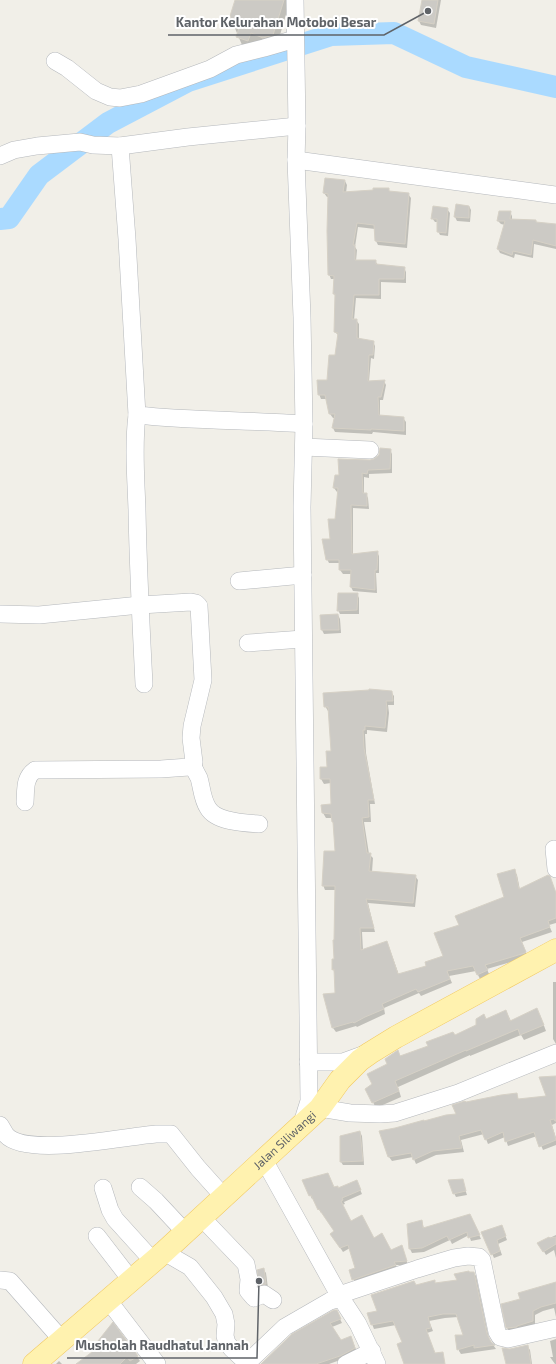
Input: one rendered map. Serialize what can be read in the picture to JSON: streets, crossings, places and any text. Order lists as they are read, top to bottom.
{
  "streets": {
    "main road": ["Jalan Siliwangi"]
  },
  "places": ["Kantor Kelurahan Motoboi Besar", "Musholah Raudhatul Jannah"]
}
